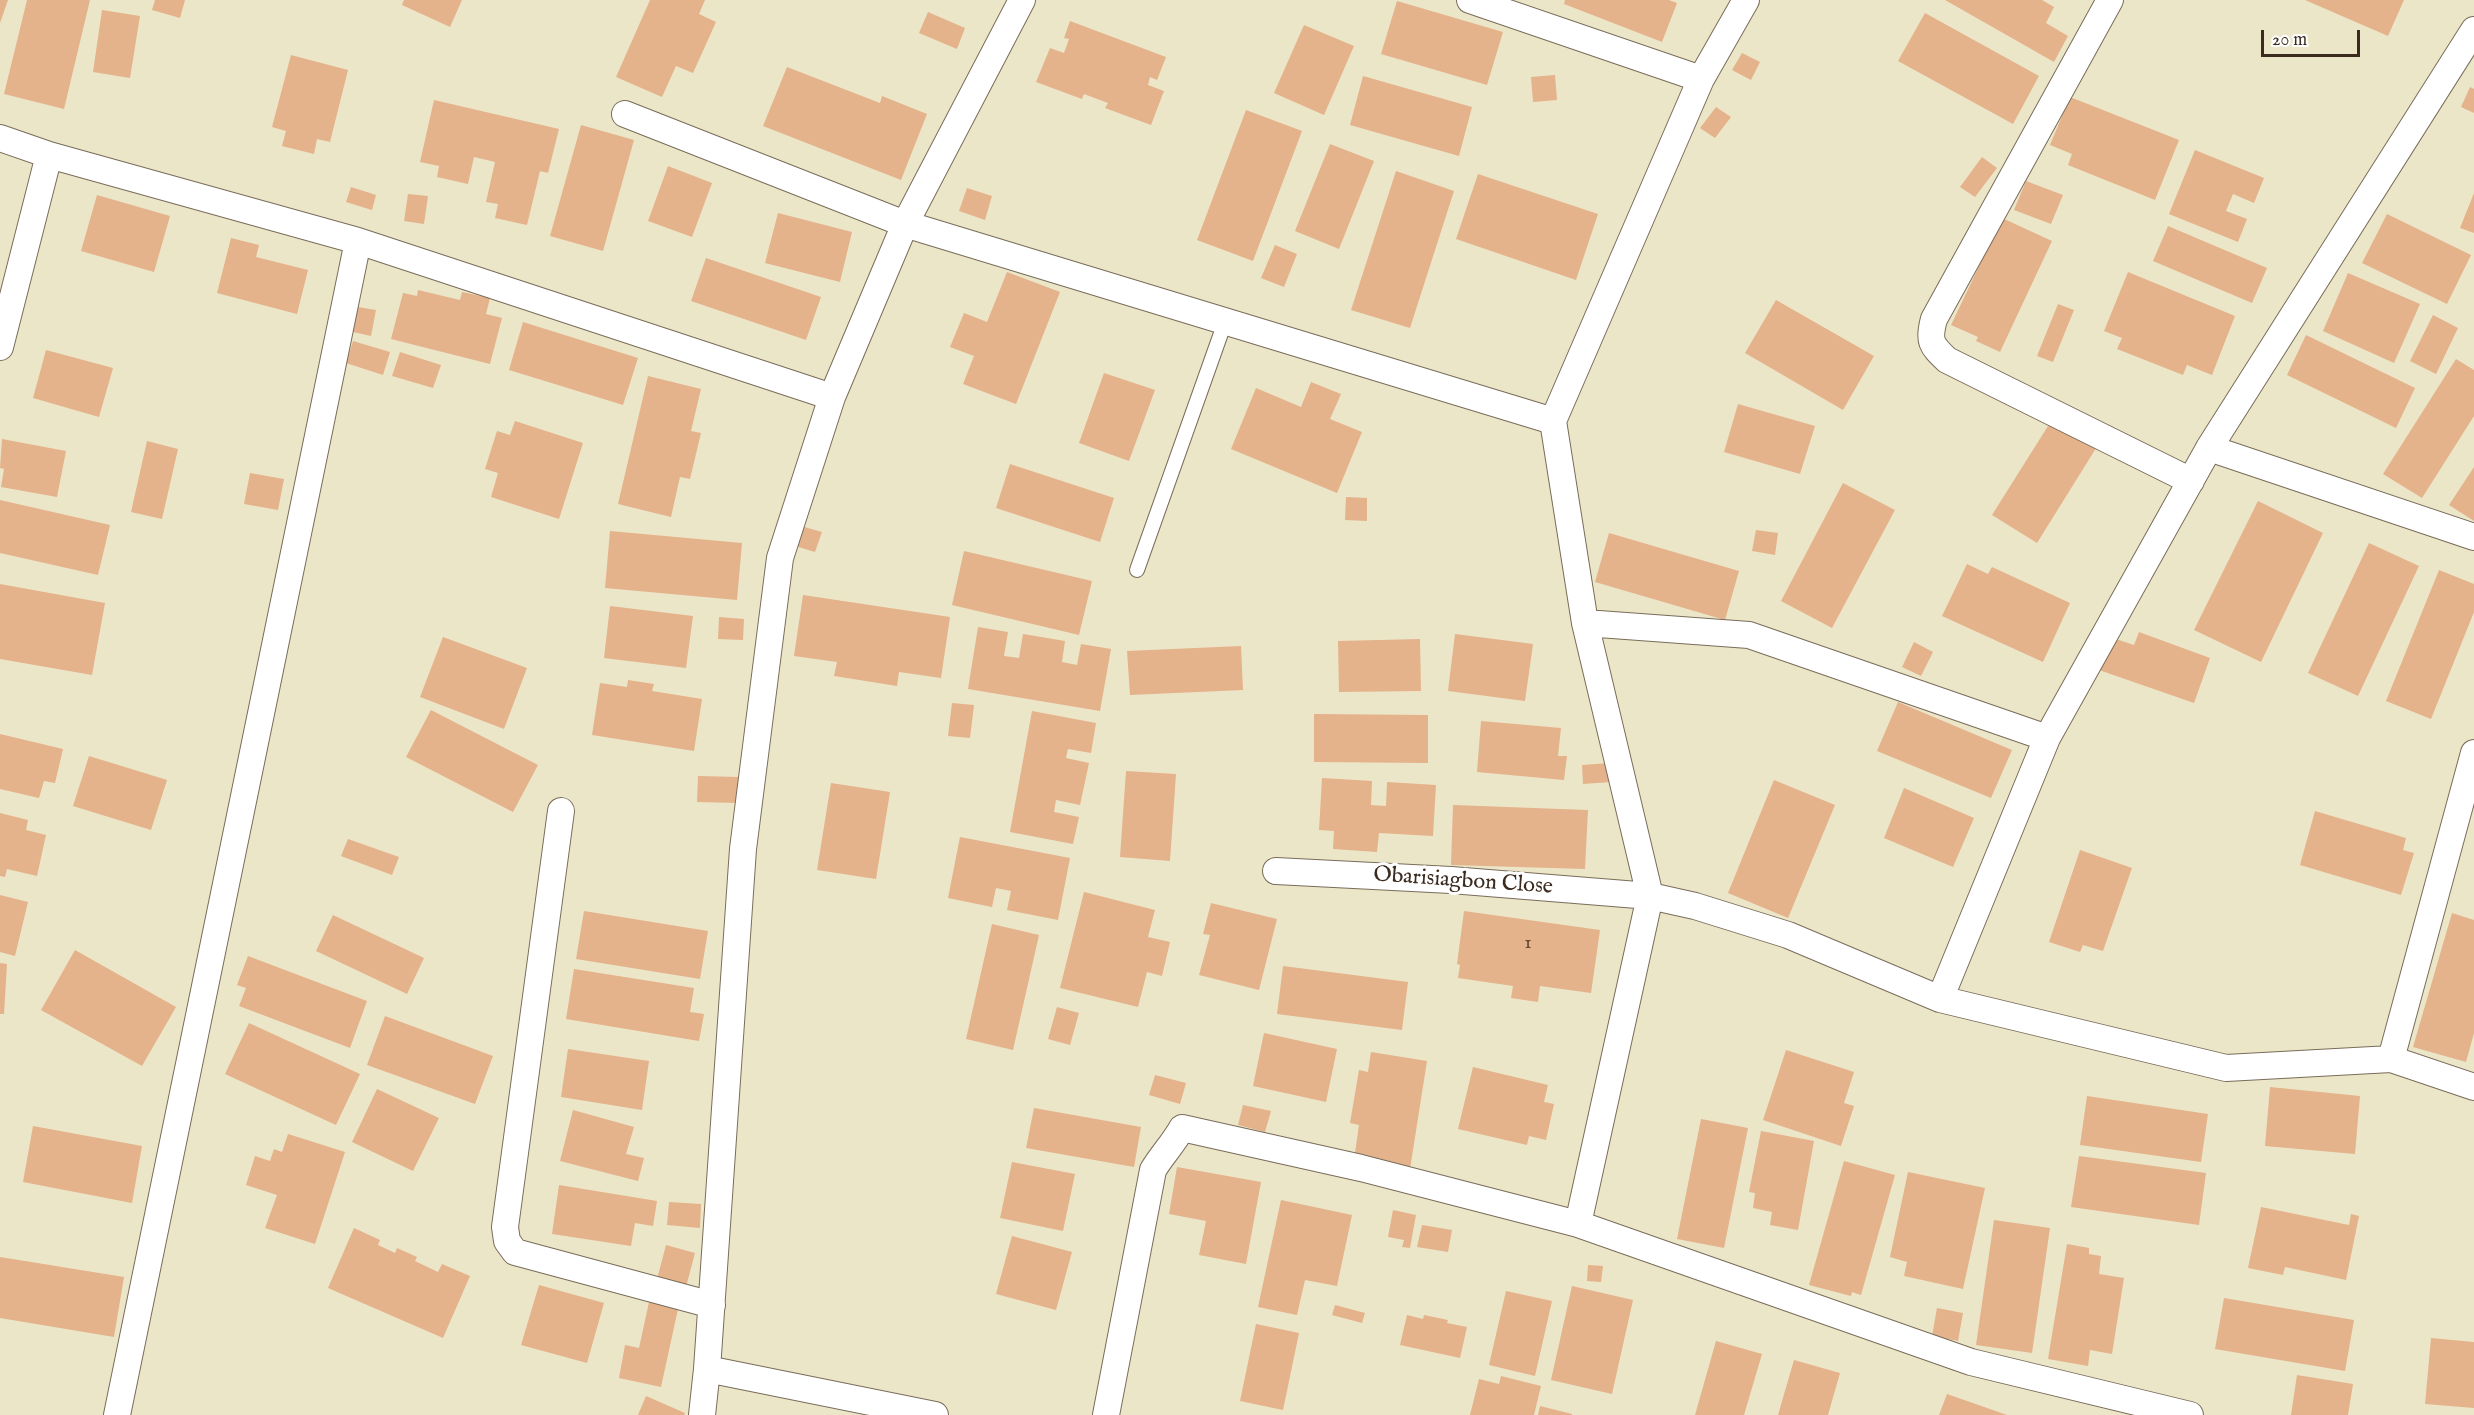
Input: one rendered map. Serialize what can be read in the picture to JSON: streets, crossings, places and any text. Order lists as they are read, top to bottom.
{
  "streets": {
    "street": ["Obarisiagbon Close"]
  },
  "house_numbers": ["1"],
  "scale_bar": "20 m"
}
